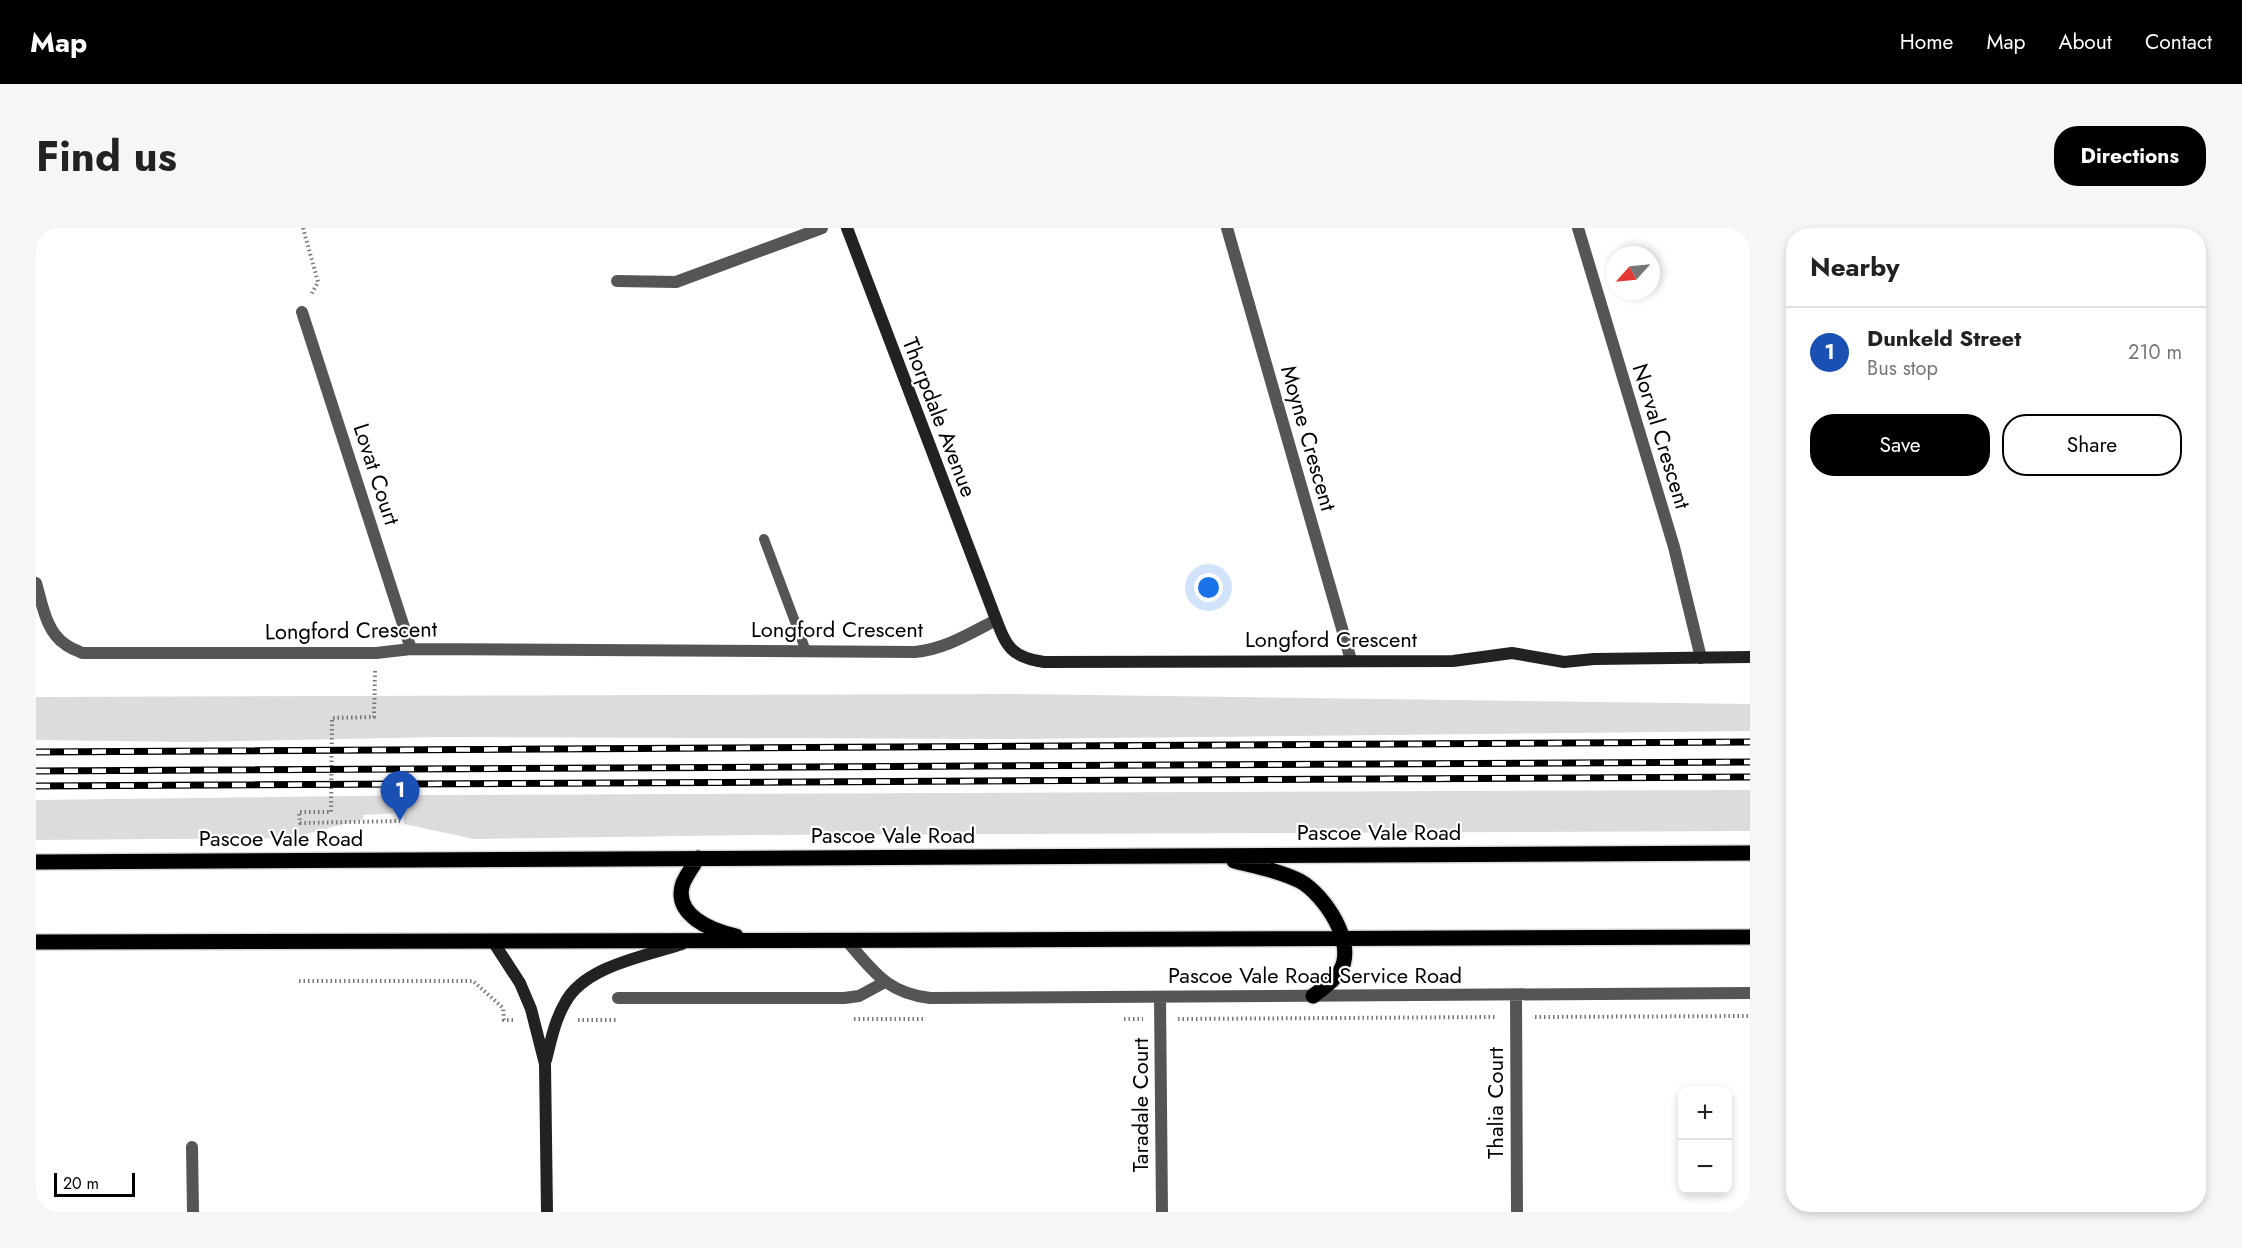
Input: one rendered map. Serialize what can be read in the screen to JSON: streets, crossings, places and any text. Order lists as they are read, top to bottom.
{
  "streets": {
    "main road": ["Pascoe Vale Road"],
    "street": [
      "Thorpdale Avenue",
      "Norval Crescent",
      "Moyne Crescent",
      "Lovat Court",
      "Longford Crescent",
      "Pascoe Vale Road Service Road",
      "Thalia Court",
      "Taradale Court"
    ]
  },
  "crossings": [
    ["Thorpdale Avenue", "Longford Crescent"],
    ["Norval Crescent", "Longford Crescent"],
    ["Moyne Crescent", "Longford Crescent"],
    ["Lovat Court", "Longford Crescent"],
    ["Pascoe Vale Road Service Road", "Thalia Court"],
    ["Pascoe Vale Road Service Road", "Taradale Court"]
  ],
  "scale_bar": "20 m",
  "north": "bottom left",
  "page": {
    "header": "Map",
    "nav": [
      "Home",
      "Map",
      "About",
      "Contact"
    ],
    "title": "Find us",
    "buttons": [
      "Directions",
      ["Save", "Share"]
    ],
    "heading": "Nearby",
    "list": [
      {
        "mark": "1",
        "name": "Dunkeld Street",
        "note": "Bus stop",
        "value": "210 m"
      }
    ],
    "pins": "1",
    "map_buttons": ["+", "−"],
    "scale": "20 m"
  }
}
